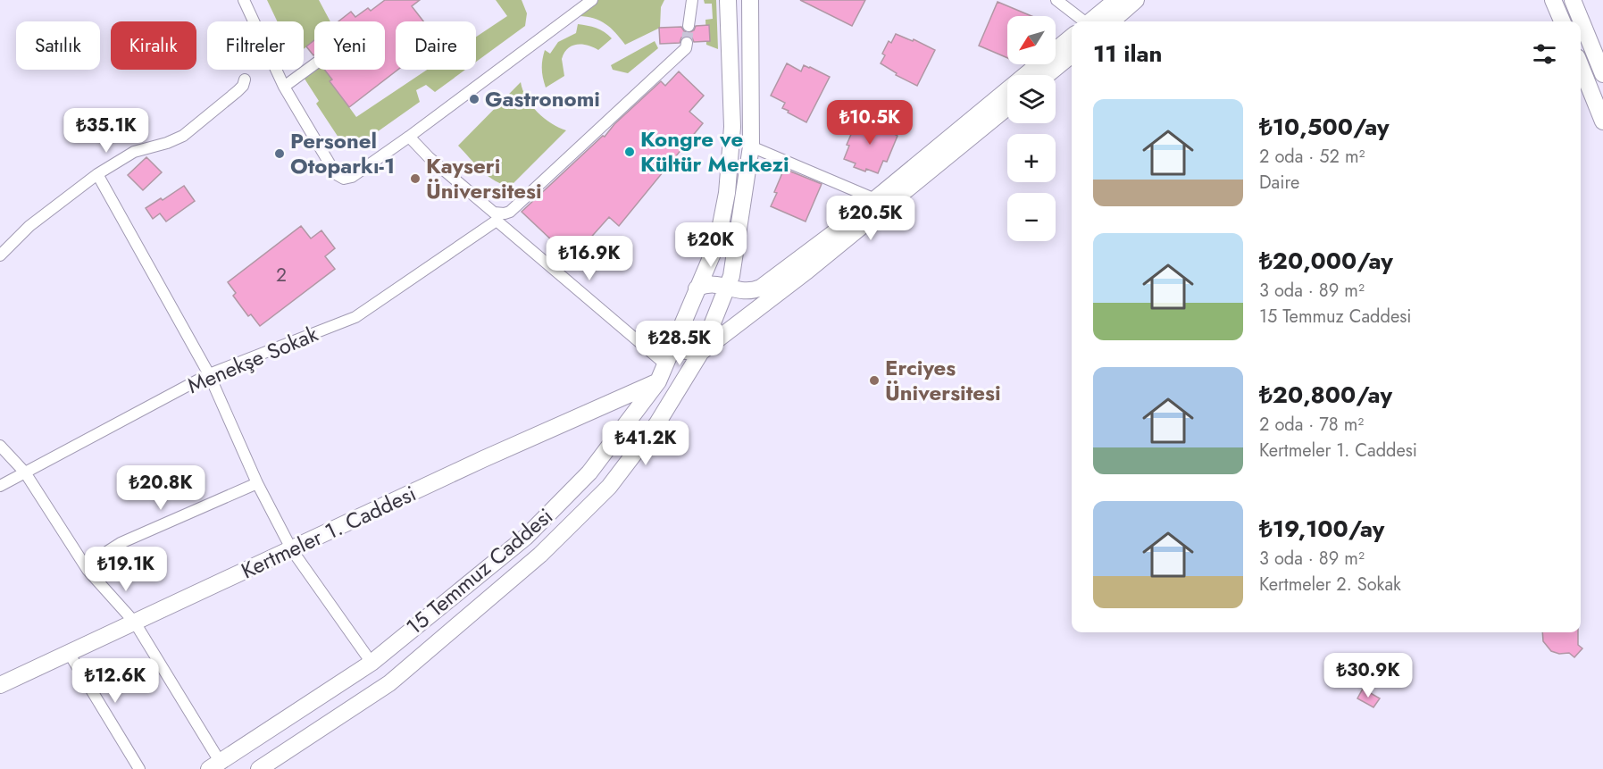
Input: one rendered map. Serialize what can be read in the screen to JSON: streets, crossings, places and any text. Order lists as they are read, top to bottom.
{
  "streets": {
    "main road": ["Kertmeler 1. Caddesi", "15 Temmuz Caddesi"],
    "street": ["Menekşe Sokak"]
  },
  "crossings": [
    ["Menekşe Sokak", "15 Temmuz Caddesi"],
    ["Kertmeler 1. Caddesi", "15 Temmuz Caddesi"]
  ],
  "places": [
    "Gastronomi",
    "Kongre ve Kültür Merkezi",
    "Personel Otoparkı-1",
    "Kayseri Üniversitesi",
    "Erciyes Üniversitesi"
  ],
  "house_numbers": ["2"],
  "north": "bottom left",
  "page": {
    "map_buttons": ["+", "−"],
    "chip": [
      "Satılık",
      "Kiralık",
      "Filtreler",
      "Yeni",
      "Daire"
    ],
    "heading": "11 ilan",
    "list": [
      {
        "name": "₺10,500/ay",
        "note": "2 oda · 52 m² · Daire"
      },
      {
        "name": "₺20,000/ay",
        "note": "3 oda · 89 m² · 15 Temmuz Caddesi"
      },
      {
        "name": "₺20,800/ay",
        "note": "2 oda · 78 m² · Kertmeler 1. Caddesi"
      },
      {
        "name": "₺19,100/ay",
        "note": "3 oda · 89 m² · Kertmeler 2. Sokak"
      }
    ],
    "price": [
      "₺10.5K",
      "₺35.1K",
      "₺20.5K",
      "₺20K",
      "₺16.9K",
      "₺28.5K",
      "₺41.2K",
      "₺20.8K",
      "₺19.1K",
      "₺30.9K",
      "₺12.6K"
    ]
  }
}
